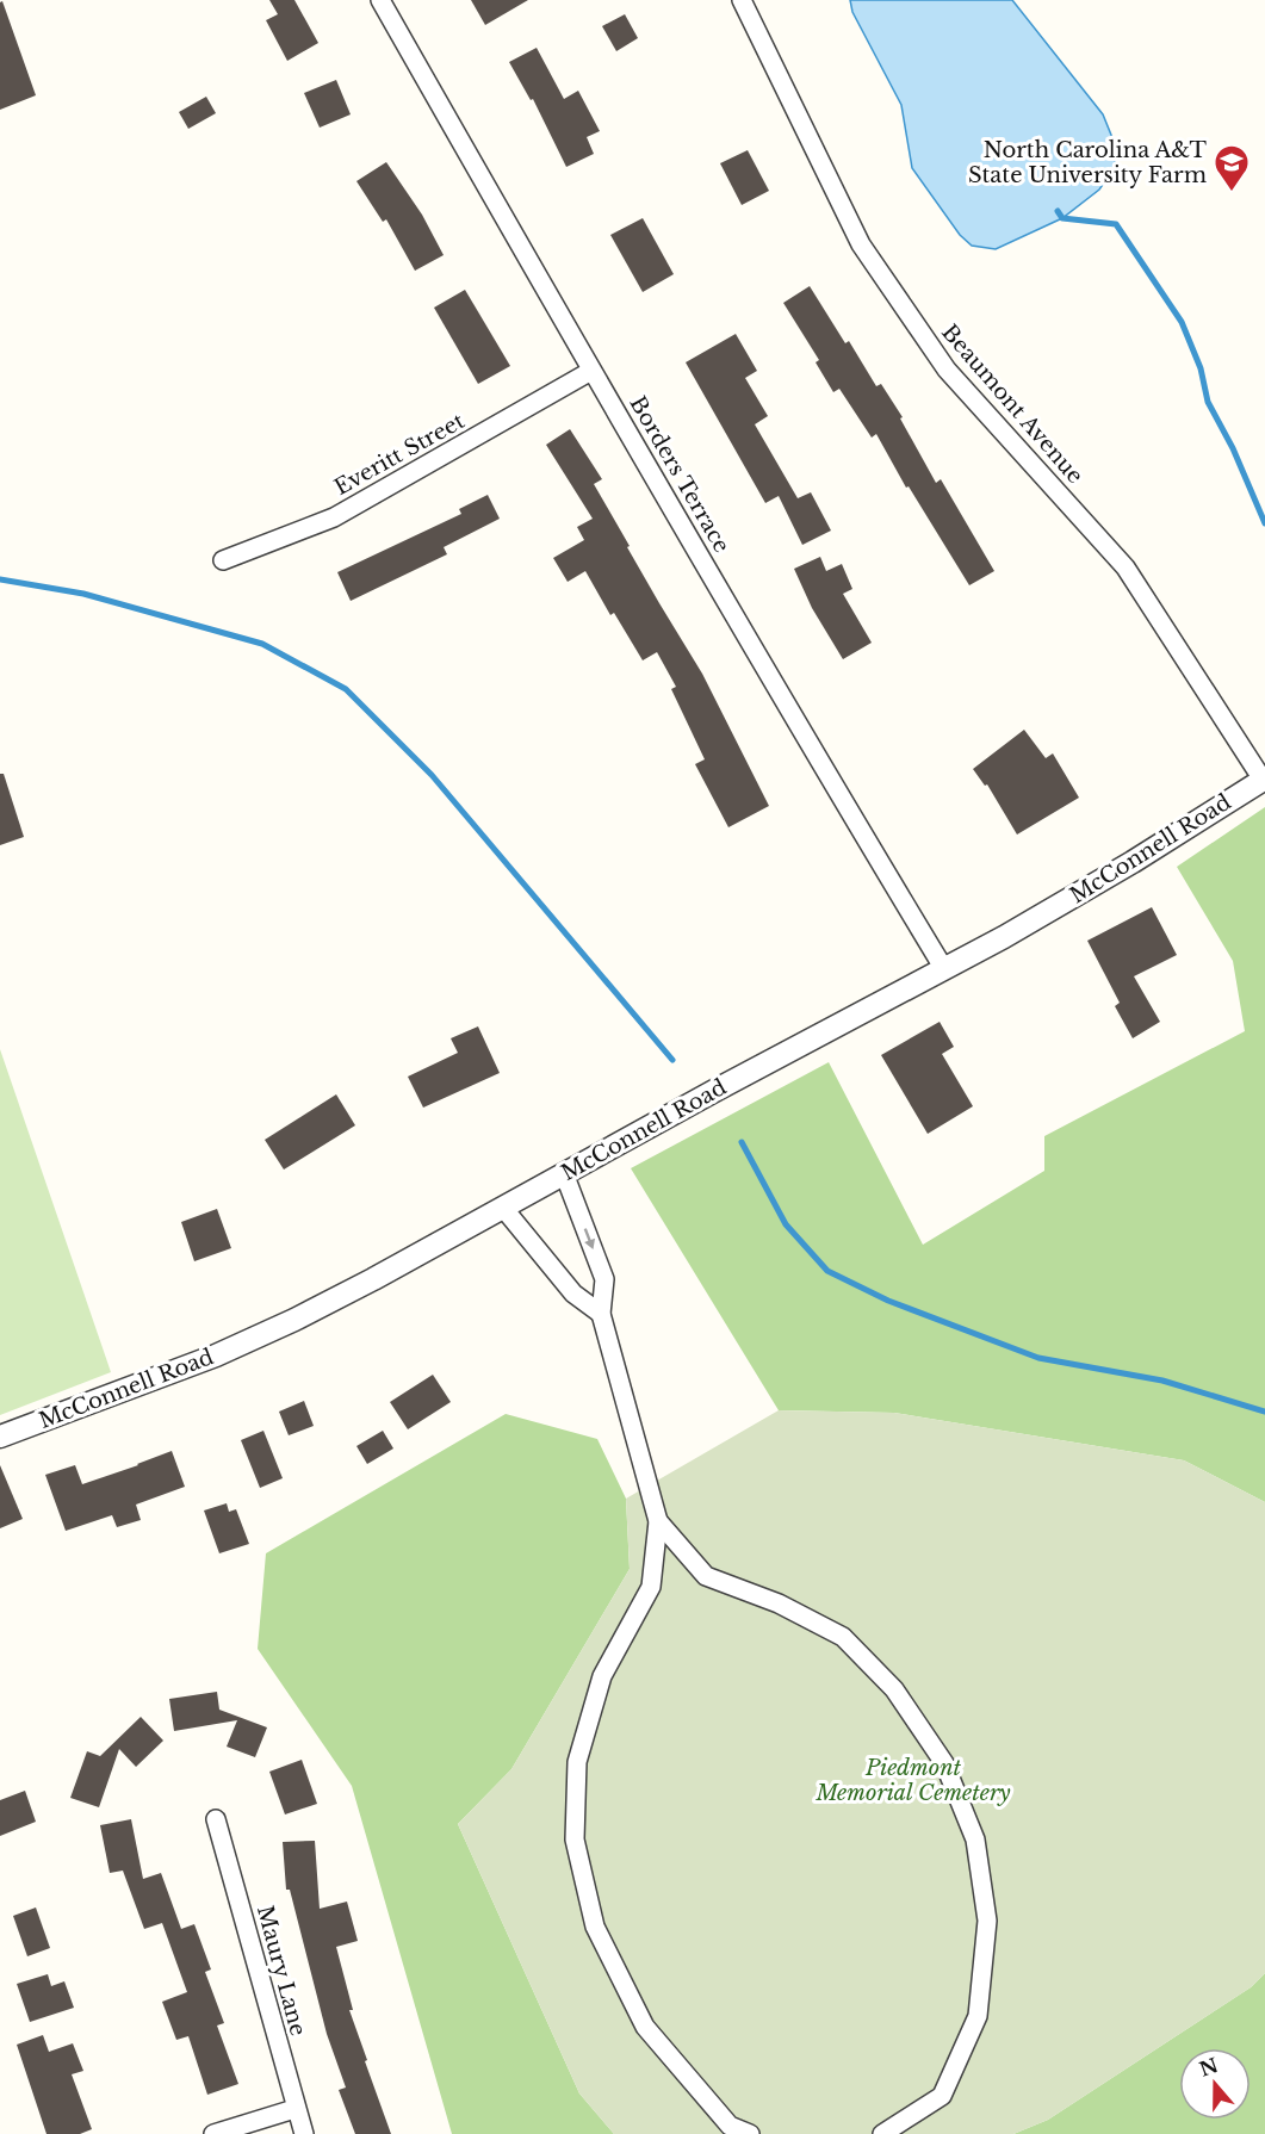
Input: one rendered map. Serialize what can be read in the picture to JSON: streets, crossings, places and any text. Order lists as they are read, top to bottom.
{
  "streets": {
    "street": [
      "Beaumont Avenue",
      "Everitt Street",
      "Borders Terrace",
      "McConnell Road",
      "Maury Lane"
    ]
  },
  "crossings": [
    ["Beaumont Avenue", "McConnell Road"],
    ["Everitt Street", "Borders Terrace"],
    ["Borders Terrace", "McConnell Road"]
  ],
  "parks": ["Piedmont Memorial Cemetery"],
  "places": {
    "school or university": ["North Carolina A&T State University Farm"]
  },
  "north": "top"
}
